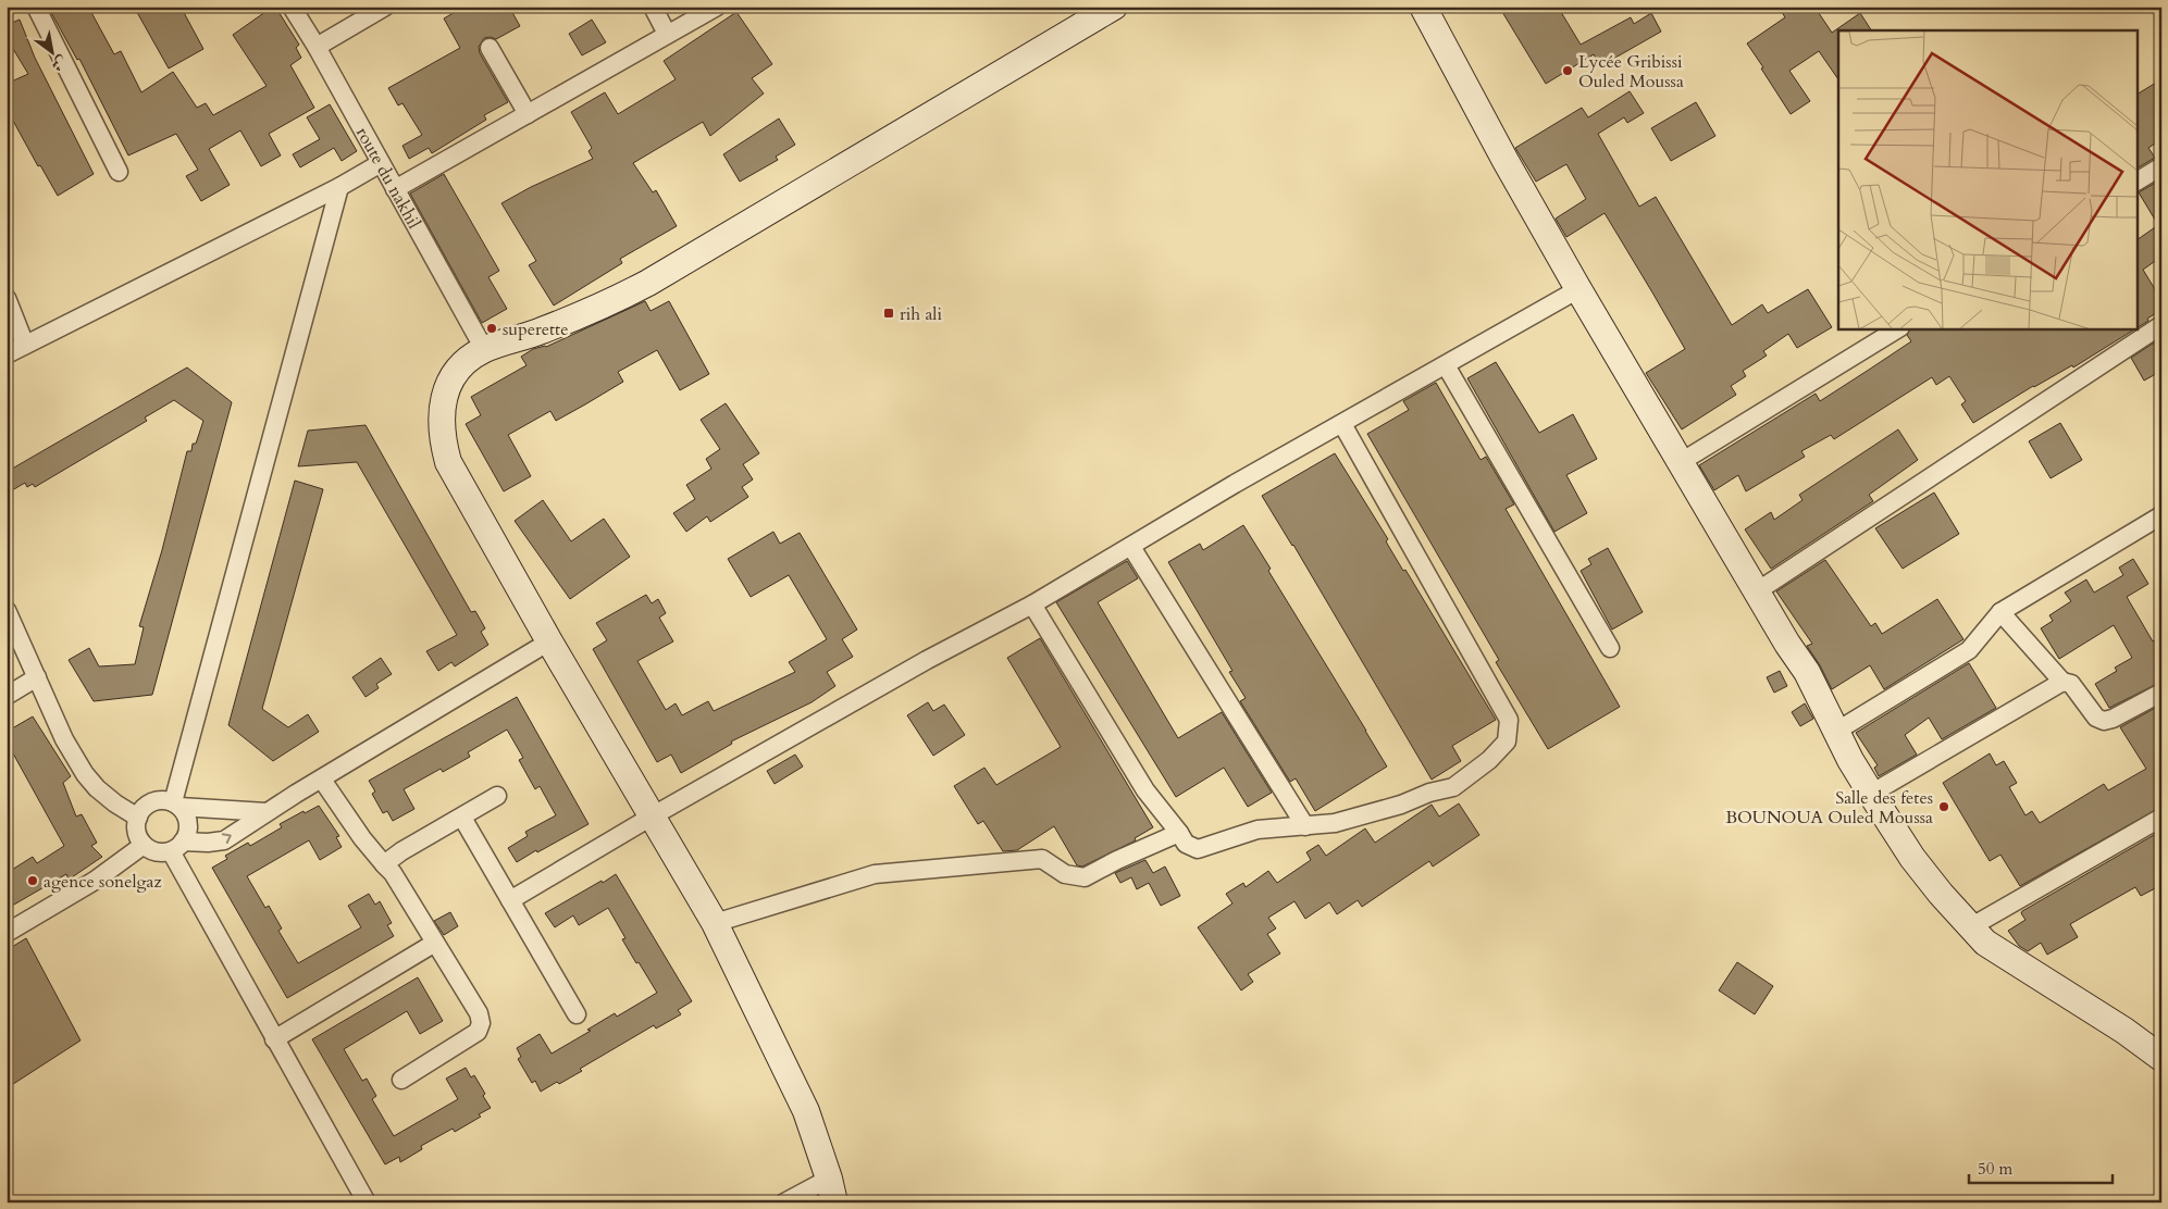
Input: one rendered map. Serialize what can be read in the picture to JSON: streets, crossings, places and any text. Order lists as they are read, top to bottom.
{
  "streets": {
    "street": ["route du nakhil"]
  },
  "places": {
    "other": [
      "Lycée Gribissi Ouled Moussa",
      "superette",
      "Salle des fetes BOUNOUA Ouled Moussa",
      "agence sonelgaz"
    ],
    "transit": ["rih ali"]
  },
  "scale_bar": "50 m",
  "north": "bottom right"
}
